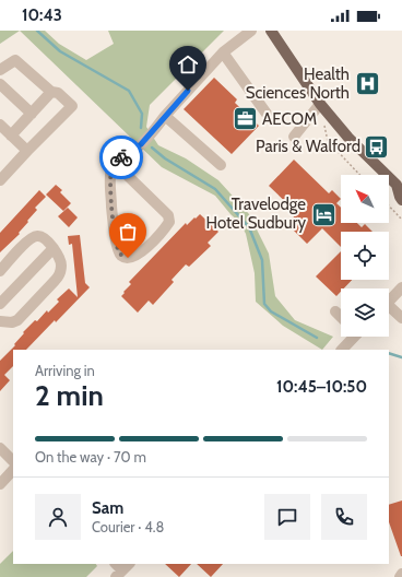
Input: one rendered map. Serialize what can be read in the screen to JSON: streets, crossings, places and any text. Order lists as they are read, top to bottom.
{
  "places": {
    "hospital": ["Health Sciences North"],
    "office": ["AECOM"],
    "bus stop": ["Paris & Walford"],
    "hotel": ["Travelodge Hotel Sudbury"]
  },
  "north": "top left",
  "page": {
    "status": "10:43",
    "heading": ["2 min", "Arriving in", "10:45–10:50"],
    "panel": ["Sam", "Courier · 4.8"],
    "bar": "On the way · 70 m"
  }
}
